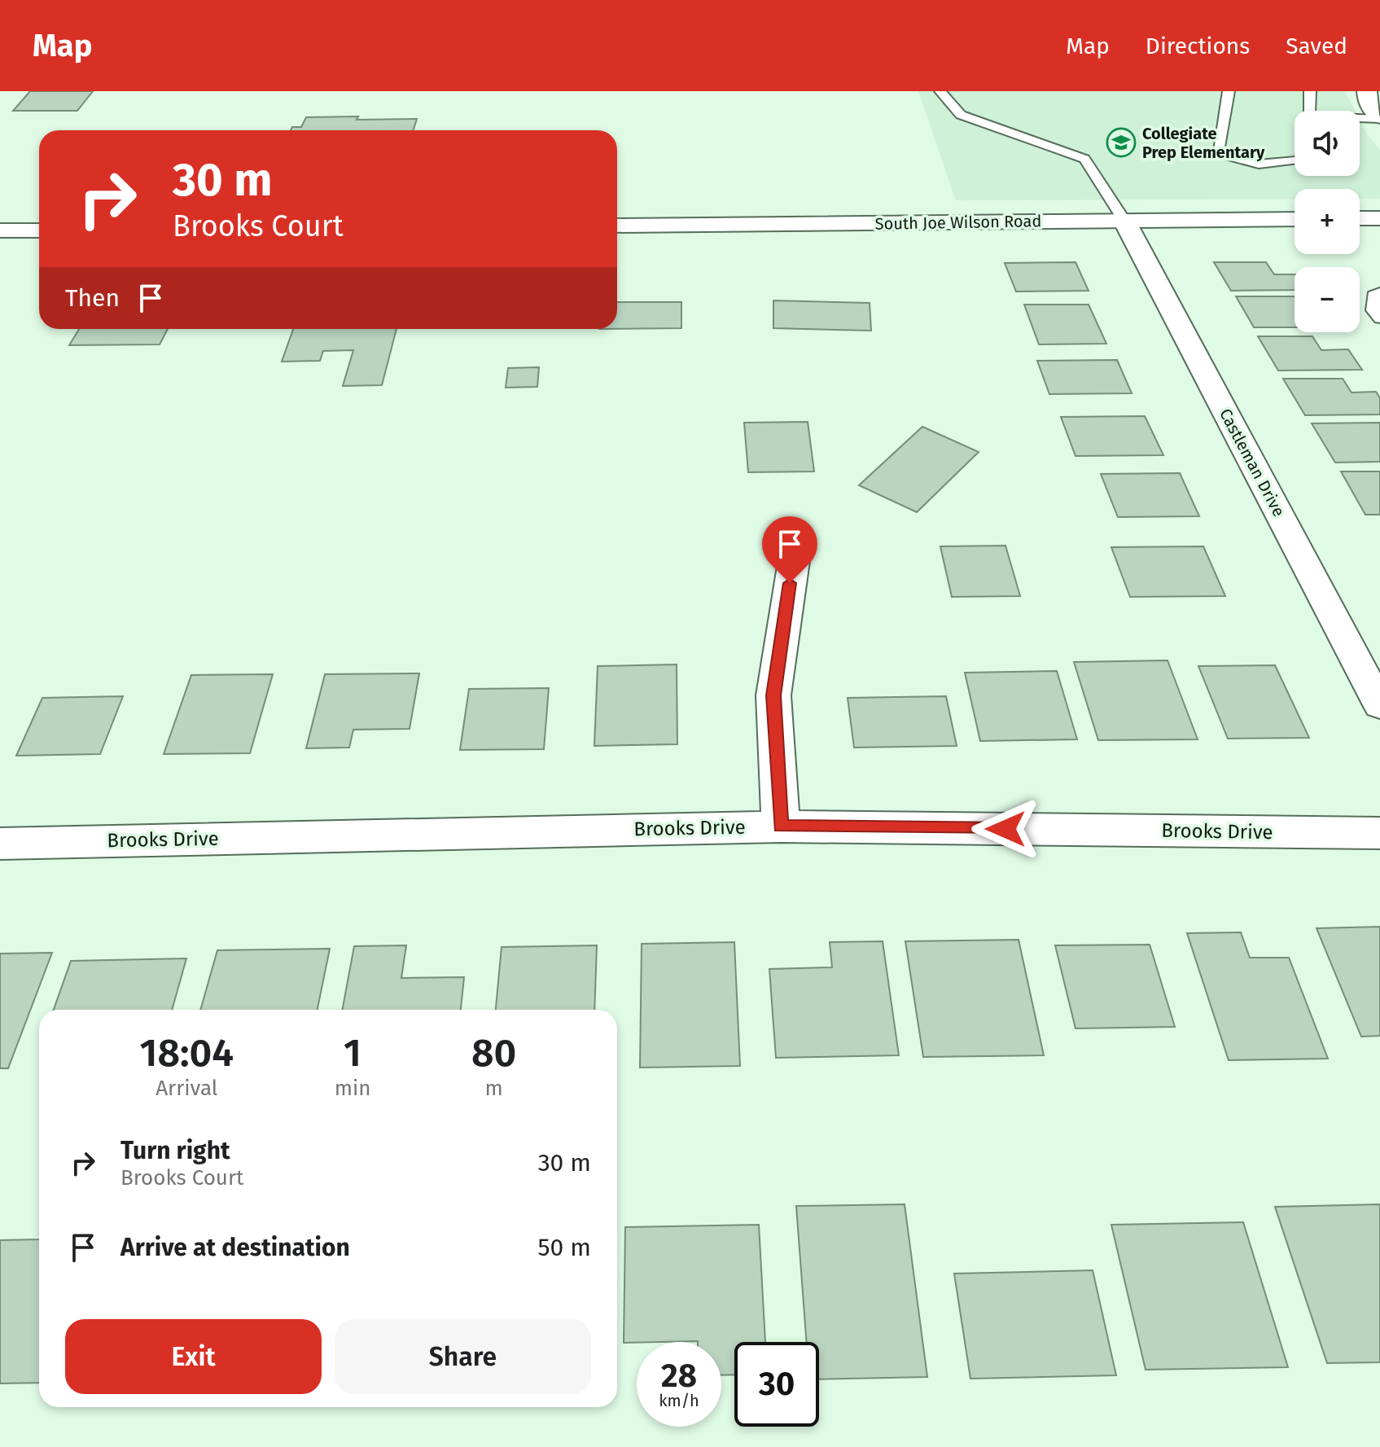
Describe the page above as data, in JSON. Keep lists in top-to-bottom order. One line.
{"streets":{"street":["South Joe Wilson Road","Castleman Drive","Brooks Drive"]},"crossings":[["South Joe Wilson Road","Castleman Drive"]],"places":{"school or university":["Collegiate Prep Elementary"]},"page":{"header":"Map","nav":["Map","Directions","Saved"],"map_buttons":["+","−"],"turn":["30 m","Brooks Court"],"then":"Then","eta":["18:04","Arrival","1","min","80","m"],"list":[{"name":"Turn right","note":"Brooks Court","value":"30 m"},{"name":"Arrive at destination","value":"50 m"}],"buttons":["Exit","Share"],"speed":"28 km/h","limit":"30"}}
